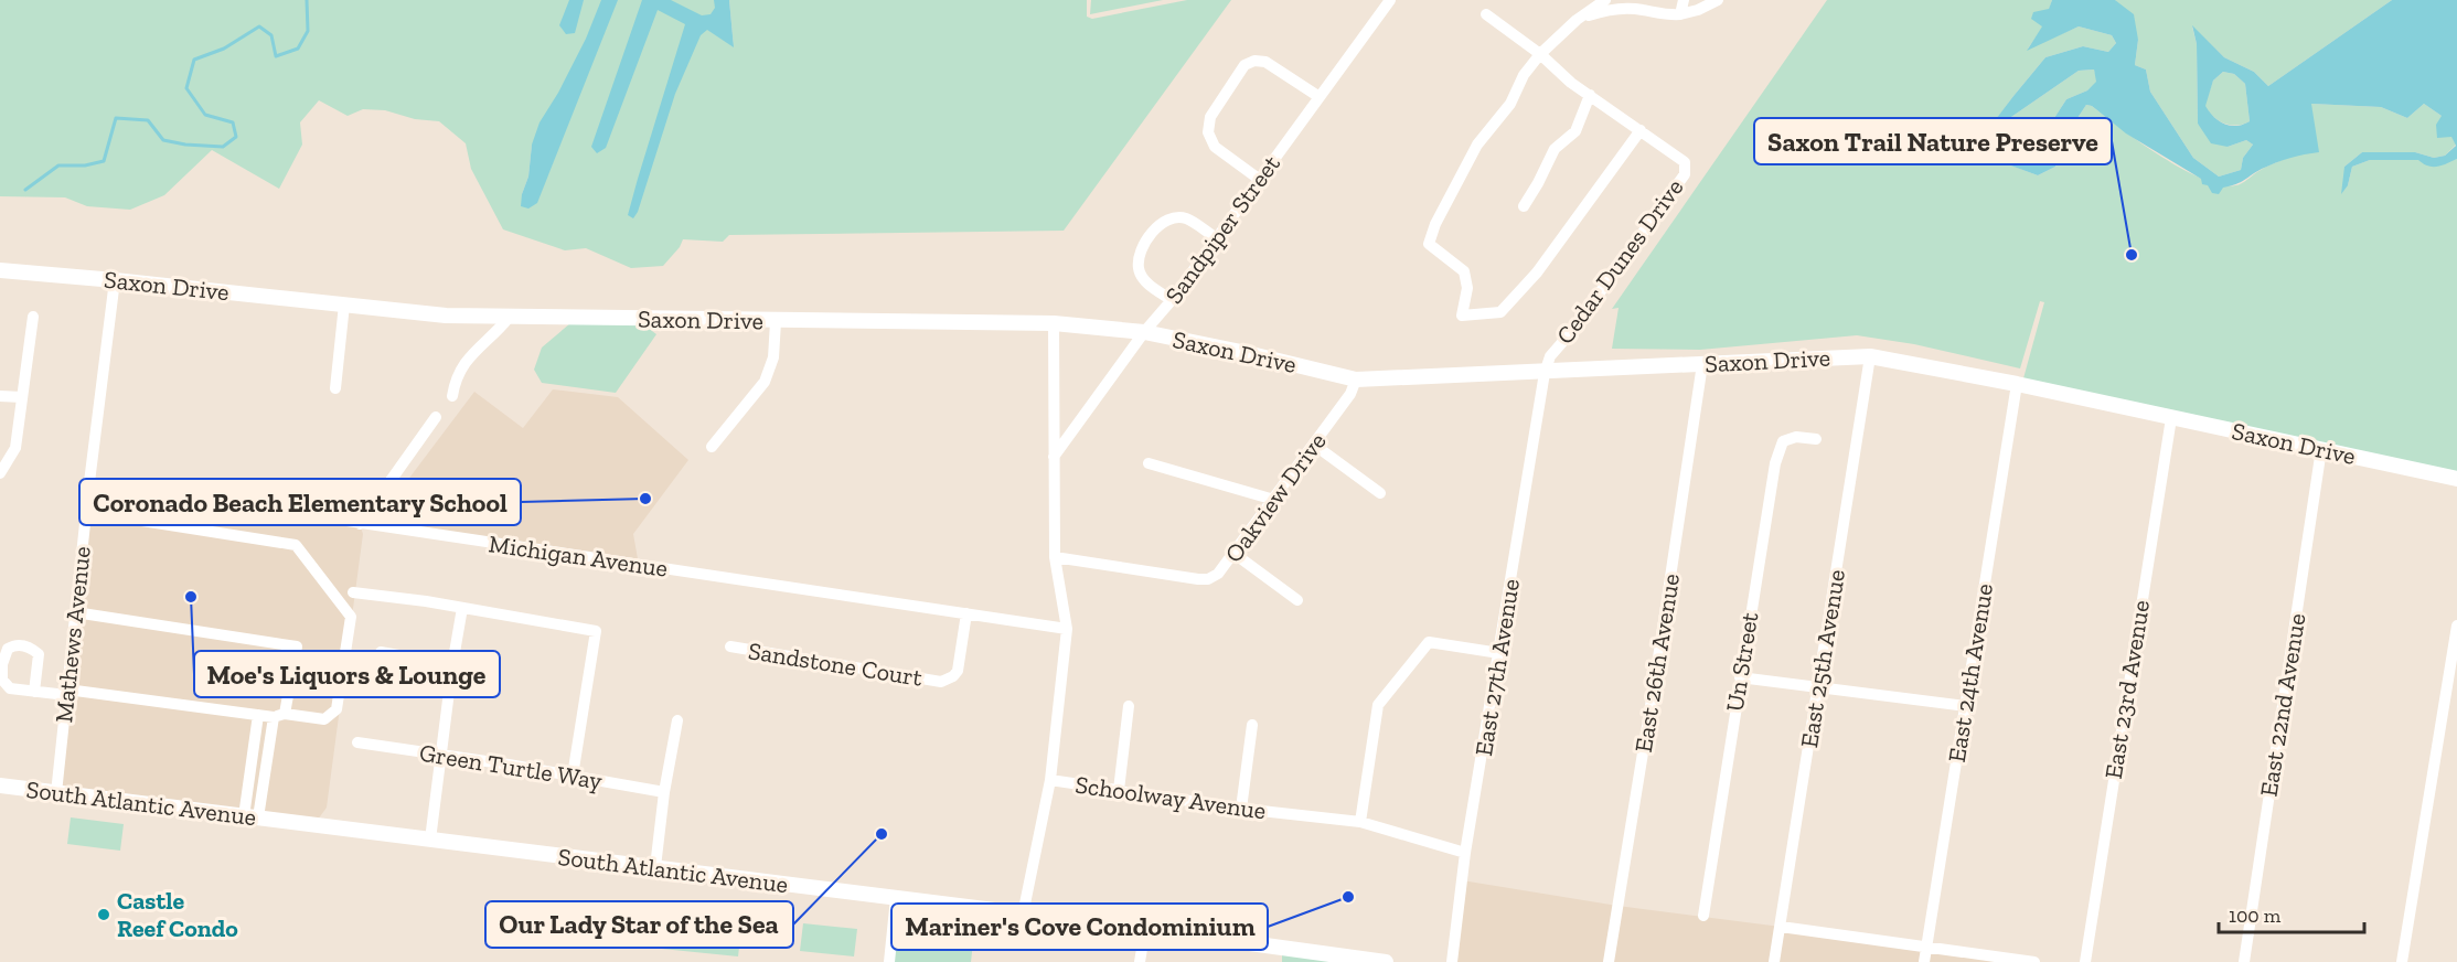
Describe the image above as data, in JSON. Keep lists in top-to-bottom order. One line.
{"streets":{"street":["Sandpiper Street","Cedar Dunes Drive","Saxon Drive","Oakview Drive","Michigan Avenue","Mathews Avenue","East 25th Avenue","Un Street","East 26th Avenue","Sandstone Court","East 27th Avenue","East 24th Avenue","East 23rd Avenue","East 22nd Avenue","Green Turtle Way","Schoolway Avenue","South Atlantic Avenue"]},"crossings":[["Sandpiper Street","Saxon Drive"],["Sandpiper Street","Schoolway Avenue"],["Cedar Dunes Drive","Saxon Drive"],["Cedar Dunes Drive","East 27th Avenue"],["Saxon Drive","Oakview Drive"],["Saxon Drive","Mathews Avenue"],["Saxon Drive","East 25th Avenue"],["Saxon Drive","East 26th Avenue"],["Saxon Drive","East 27th Avenue"],["Saxon Drive","East 24th Avenue"],["Saxon Drive","East 23rd Avenue"],["Saxon Drive","East 22nd Avenue"],["Saxon Drive","Schoolway Avenue"],["Oakview Drive","Schoolway Avenue"],["Michigan Avenue","Mathews Avenue"],["Michigan Avenue","Sandstone Court"],["Michigan Avenue","Schoolway Avenue"],["Mathews Avenue","South Atlantic Avenue"],["East 27th Avenue","Schoolway Avenue"]],"places":["Saxon Trail Nature Preserve","Coronado Beach Elementary School","Moe's Liquors & Lounge","Our Lady Star of the Sea","Mariner's Cove Condominium","Castle Reef Condo"],"scale_bar":"100 m"}
